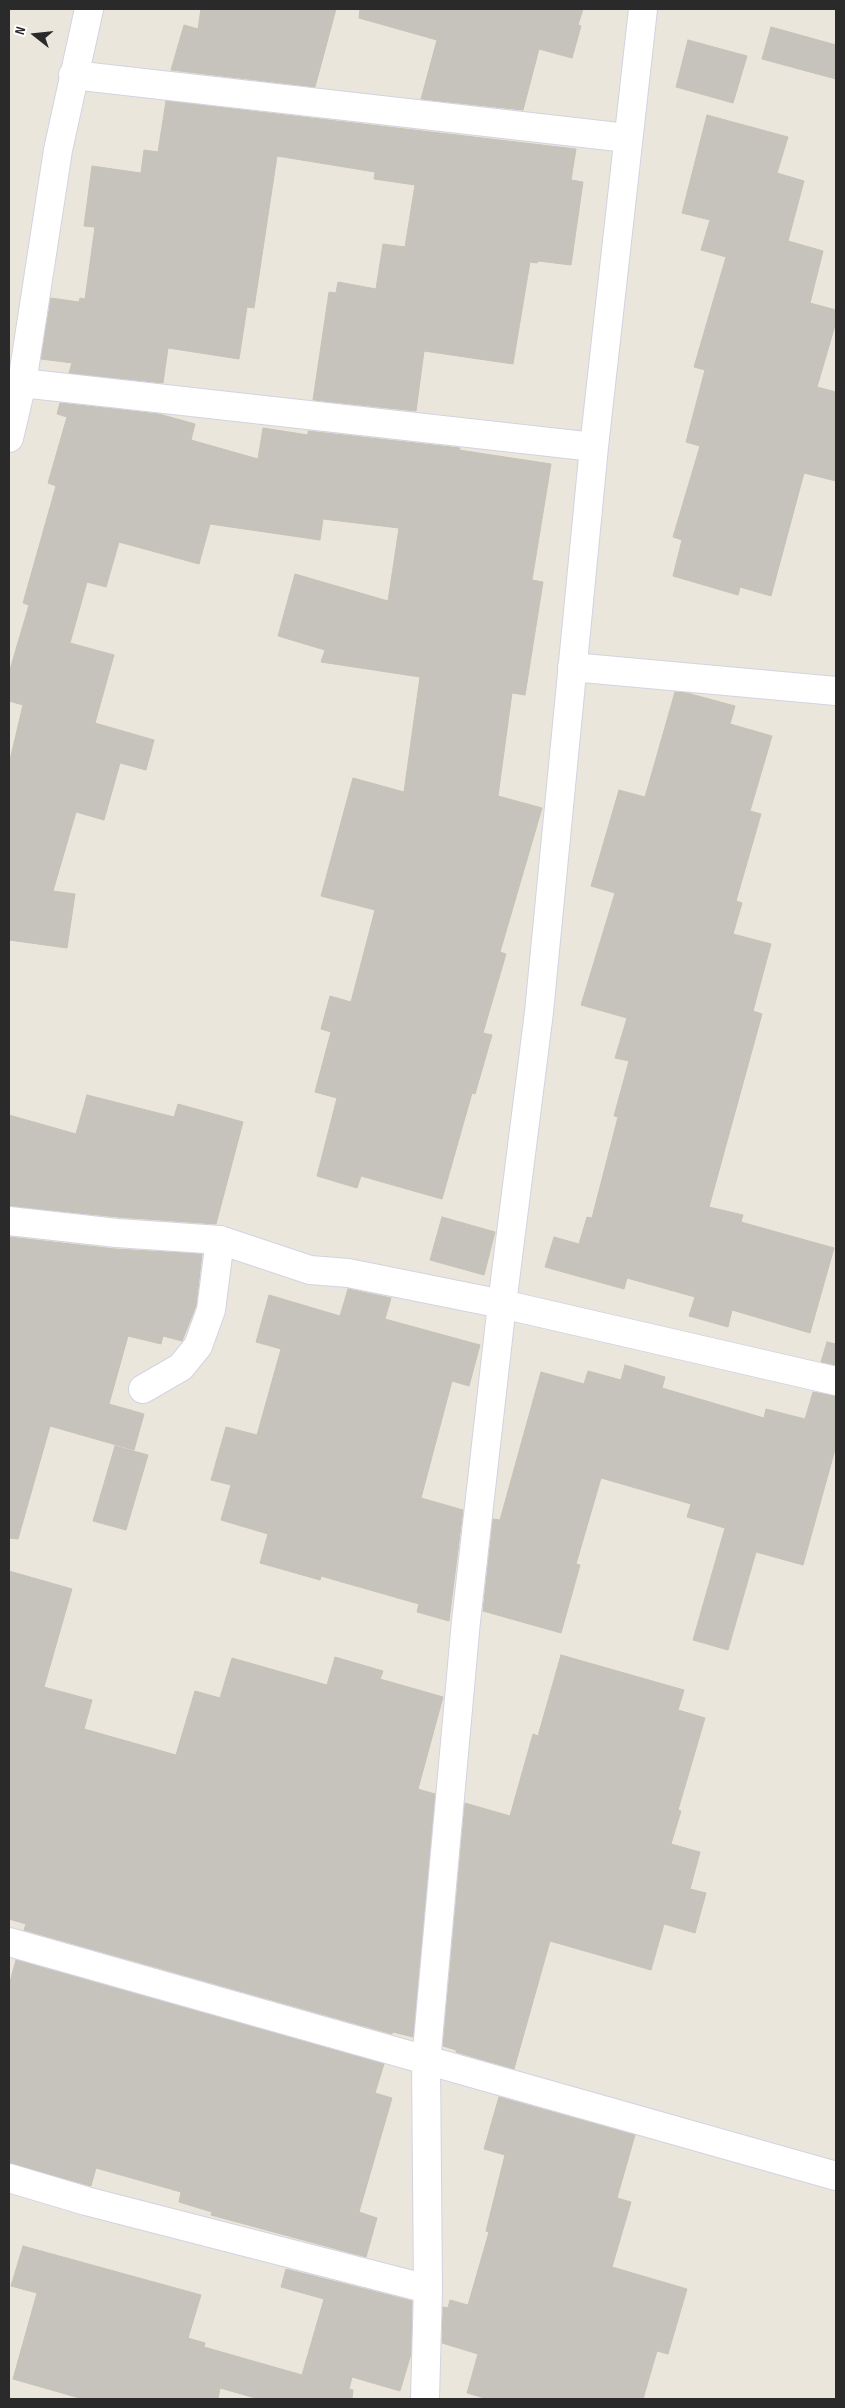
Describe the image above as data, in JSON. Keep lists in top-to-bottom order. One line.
{"north":"left"}
